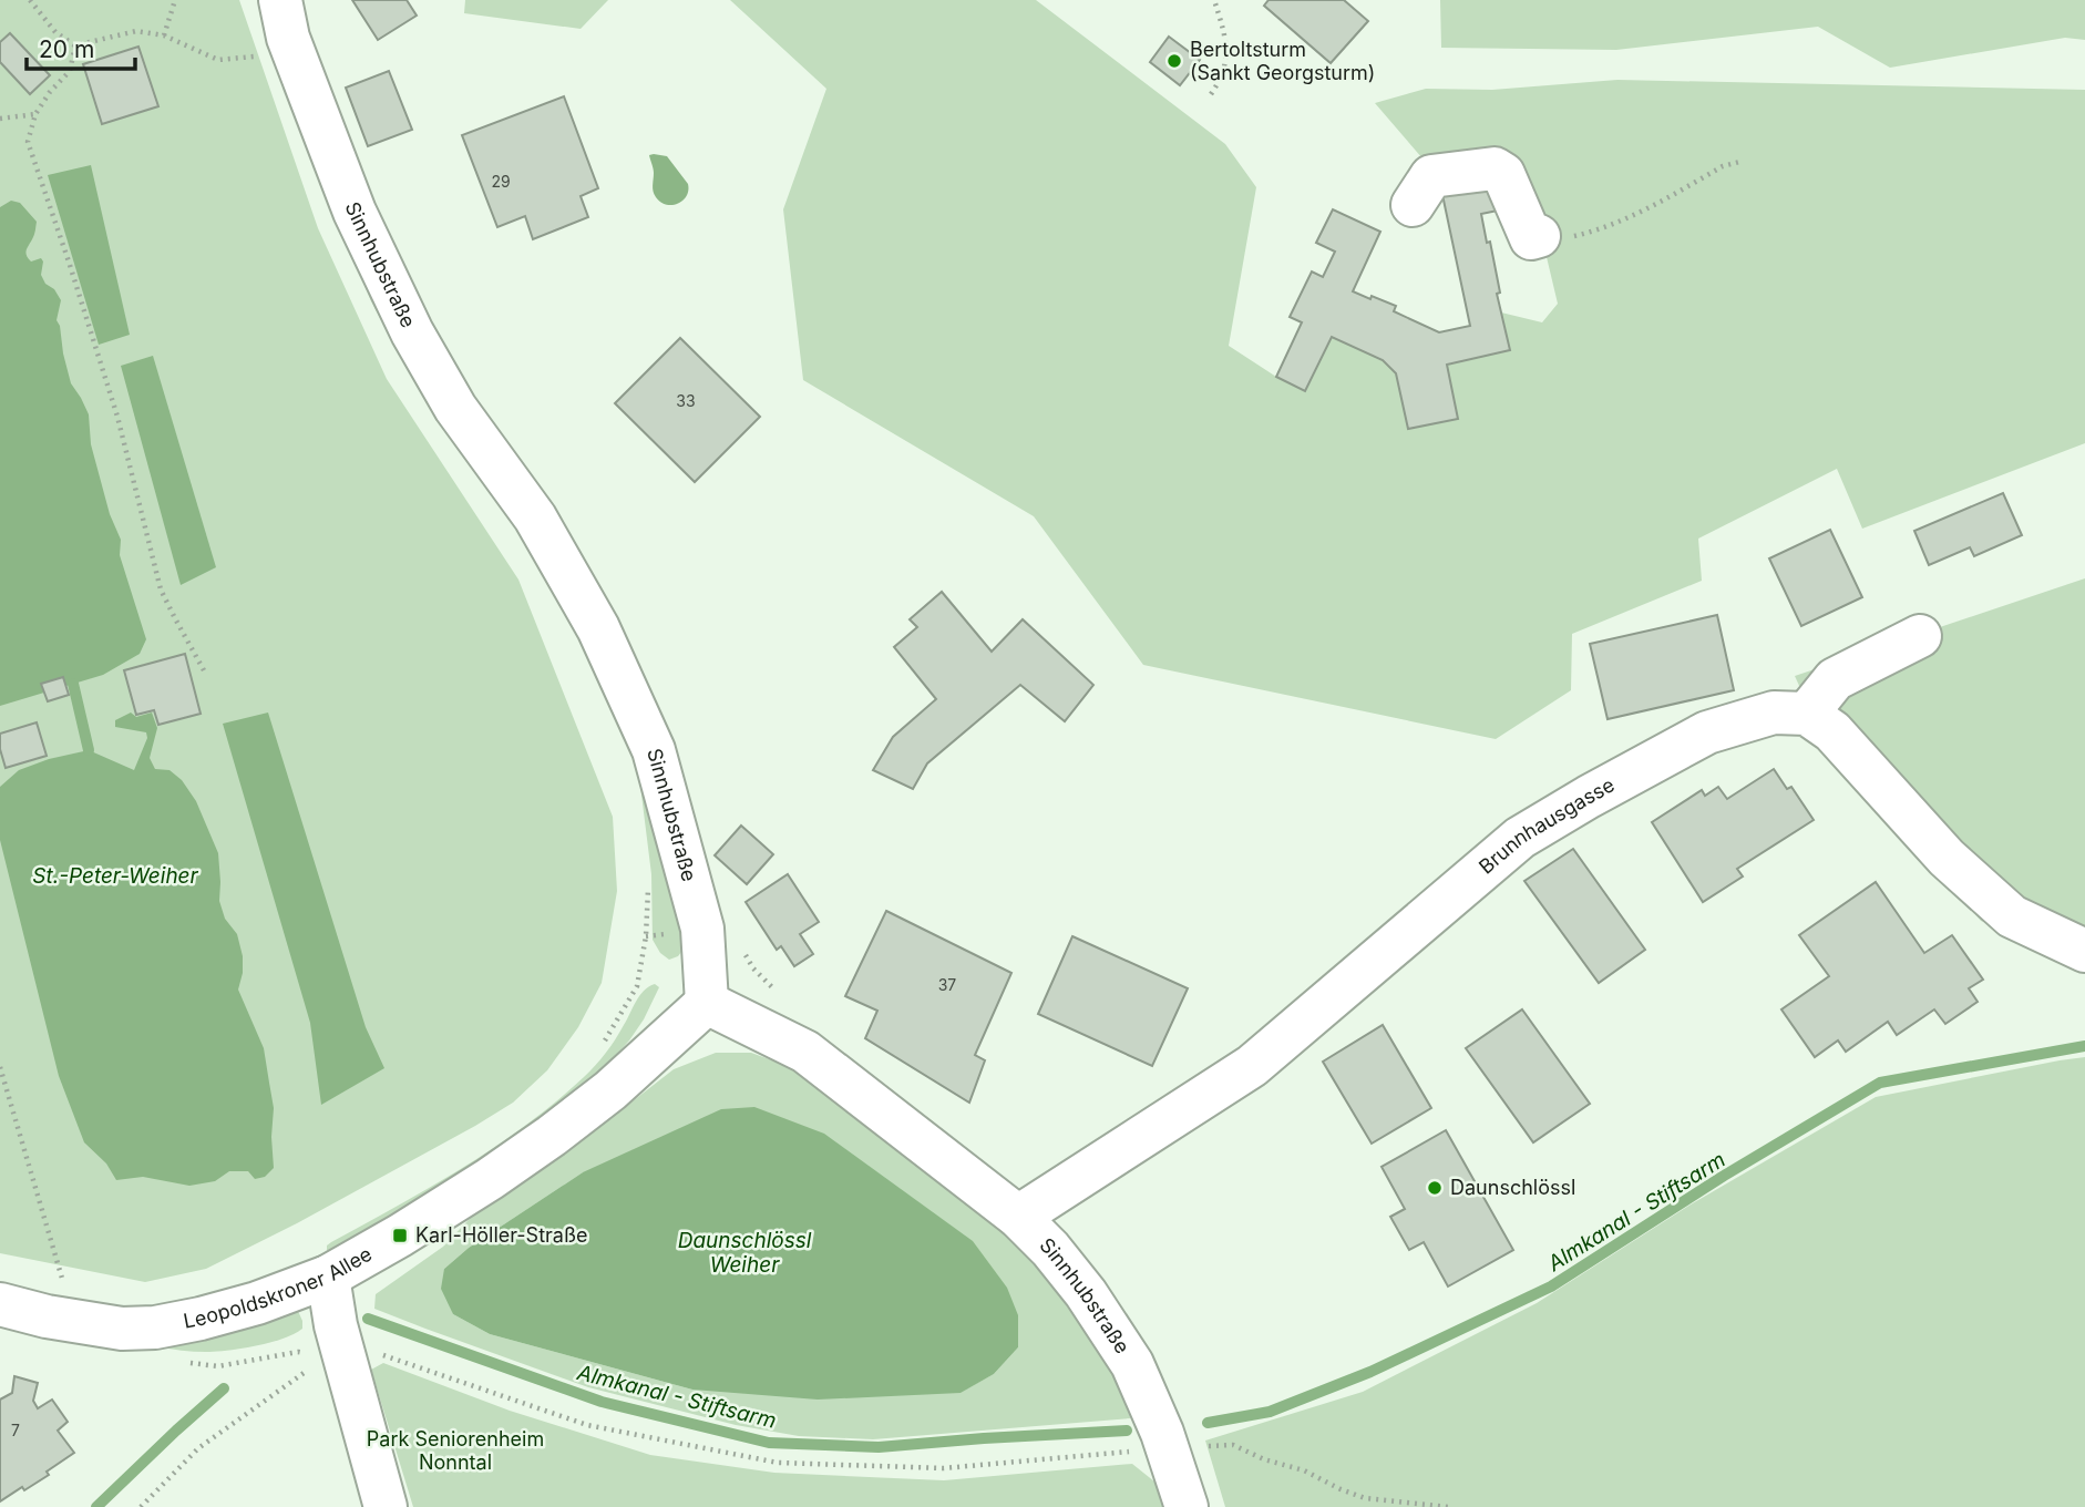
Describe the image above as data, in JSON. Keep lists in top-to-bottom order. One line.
{"streets":{"street":["Sinnhubstraße","Brunnhausgasse","Leopoldskroner Allee"]},"crossings":[["Sinnhubstraße","Brunnhausgasse"],["Sinnhubstraße","Leopoldskroner Allee"]],"water":["St.-Peter-Weiher","Almkanal - Stiftsarm","Daunschlössl Weiher"],"parks":["Park Seniorenheim Nonntal"],"places":{"other":["Bertoltsturm (Sankt Georgsturm)","Daunschlössl"],"transit":["Karl-Höller-Straße"]},"house_numbers":["29","33","37","7"],"scale_bar":"20 m"}
